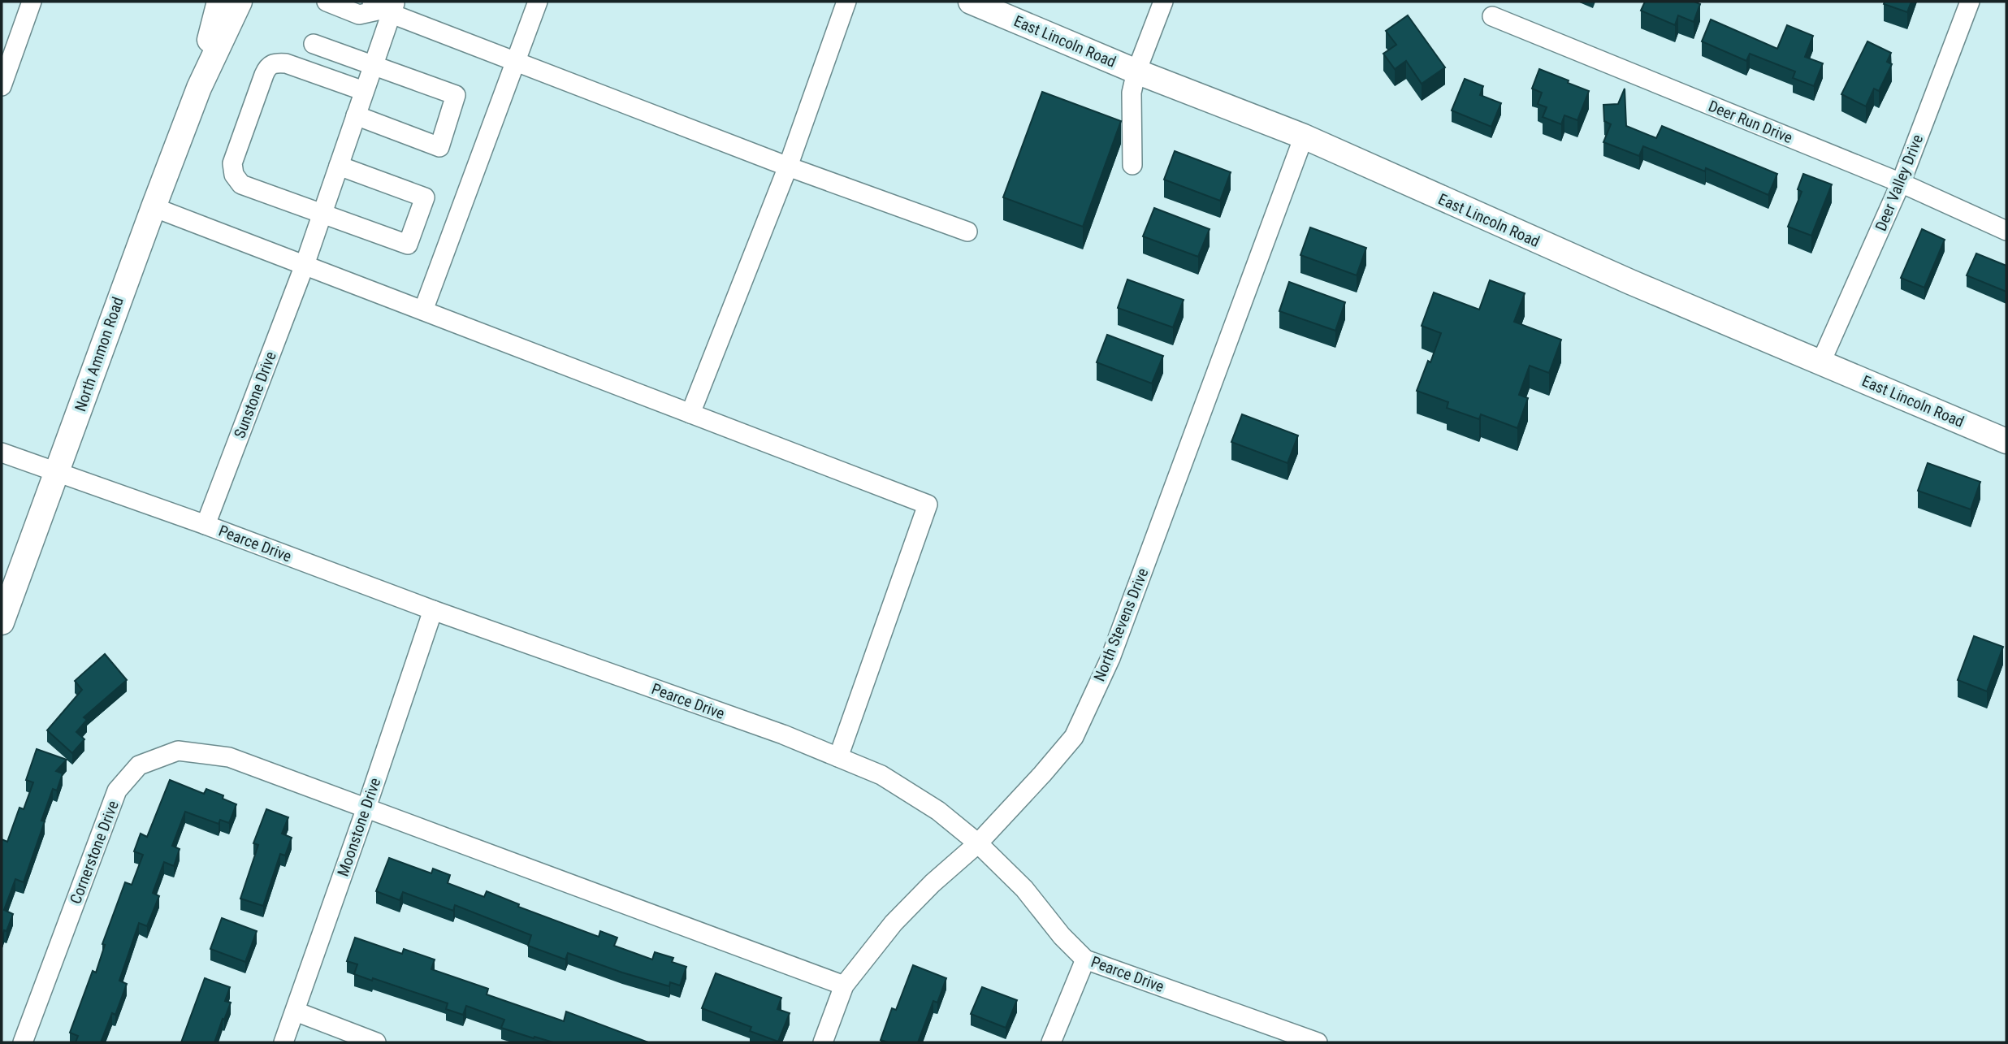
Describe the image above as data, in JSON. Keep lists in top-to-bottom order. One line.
{"streets":{"main road":["East Lincoln Road","North Ammon Road"],"street":["Deer Run Drive","Deer Valley Drive","Sunstone Drive","Pearce Drive","North Stevens Drive","Moonstone Drive","Cornerstone Drive"]},"crossings":[["East Lincoln Road","Deer Valley Drive"],["East Lincoln Road","North Stevens Drive"],["Deer Run Drive","Deer Valley Drive"],["North Ammon Road","Pearce Drive"],["Sunstone Drive","Pearce Drive"],["Pearce Drive","North Stevens Drive"],["Pearce Drive","Moonstone Drive"],["North Stevens Drive","Cornerstone Drive"],["Moonstone Drive","Cornerstone Drive"]]}
